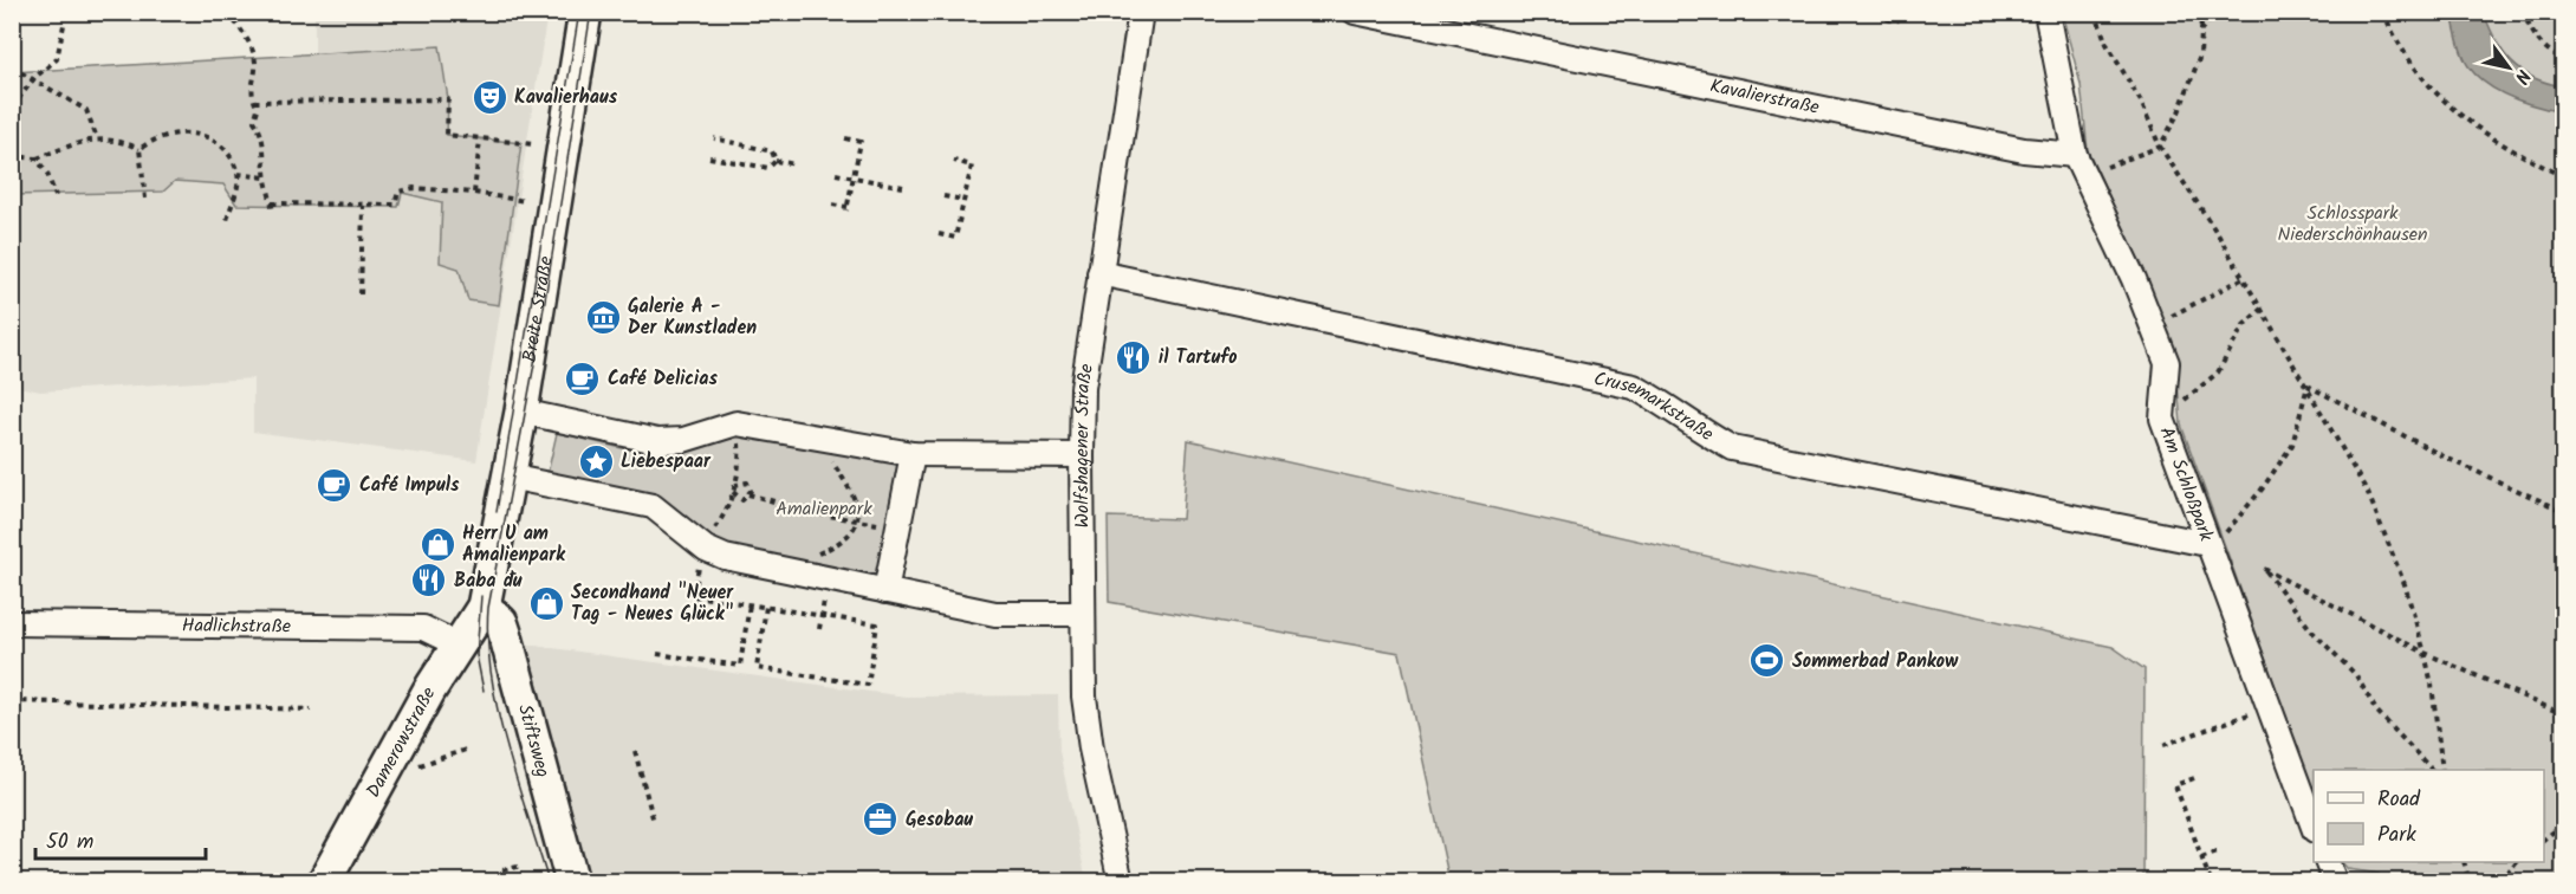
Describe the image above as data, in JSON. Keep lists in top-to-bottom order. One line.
{"streets":{"main road":["Breite Straße","Stiftsweg","Damerowstraße"],"street":["Kavalierstraße","Crusemarkstraße","Wolfshagener Straße","Am Schloßpark","Hadlichstraße"]},"crossings":[["Kavalierstraße","Am Schloßpark"],["Breite Straße","Stiftsweg"],["Breite Straße","Damerowstraße"],["Crusemarkstraße","Wolfshagener Straße"],["Crusemarkstraße","Am Schloßpark"],["Hadlichstraße","Damerowstraße"],["Stiftsweg","Damerowstraße"]],"parks":["Schlosspark Niederschönhausen","Amalienpark"],"places":{"theatre":["Kavalierhaus"],"museum":["Galerie A - Der Kunstladen"],"restaurant":["il Tartufo","Baba đu"],"cafe":["Café Delicias","Café Impuls"],"place":["Liebespaar"],"shop":["Herr U am Amalienpark","Secondhand \"Neuer Tag - Neues Glück\""],"sports":["Sommerbad Pankow"],"office":["Gesobau"]},"legend":["Road","Park"],"scale_bar":"50 m","north":"bottom right"}
